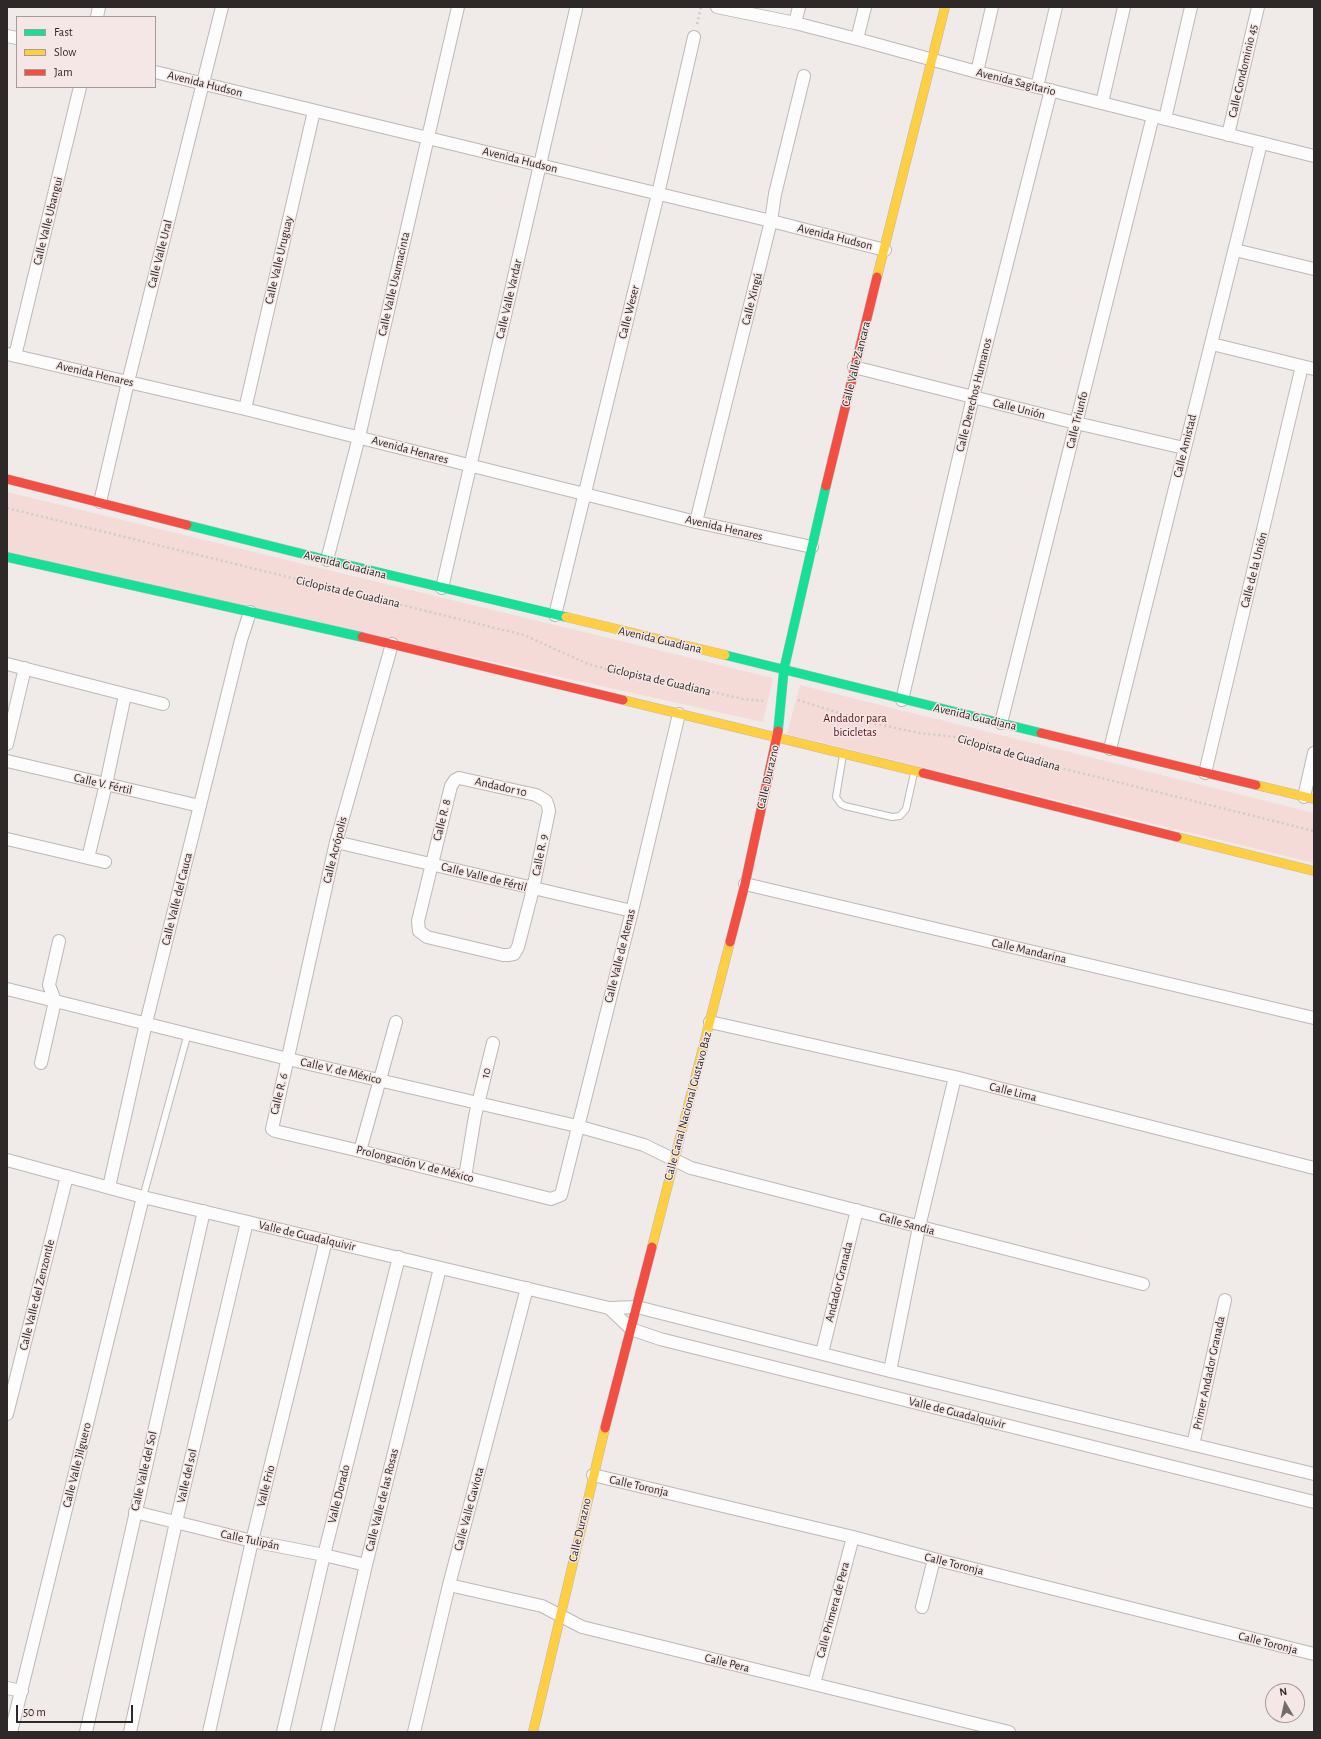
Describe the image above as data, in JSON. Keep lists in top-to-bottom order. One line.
{"streets":{"street":["Calle Condominio 45","Avenida Sagitario","Avenida Hudson","Calle Valle Ubangui","Calle Valle Ural","Calle Valle Uruguay","Calle Valle Usumacinta","Calle Valle Vardar","Calle Xingú","Calle Weser","Calle Valle Zancara","Avenida Henares","Calle Derechos Humanos","Calle Unión","Calle Triunfo","Calle Amistad","Avenida Guadiana","Calle de la Unión","Calle Durazno","Calle V. Fértil","Andador 10","Calle R. 8","Calle Acrópolis","Calle R. 9","Calle Valle de Fértil","Calle Valle del Cauca","Calle Mandarina","Calle Valle de Atenas","Calle V. de México","10","Calle Lima","Calle R. 6","Calle Canal Nacional Gustavo Baz","Prolongación V. de México","Calle Sandia","Valle de Guadalquivir","Andador Granada","Calle Valle del Zenzontle","Primer Andador Granada","Calle Valle Jilguero","Calle Valle del Sol","Valle del sol","Valle Frio","Calle Toronja","Valle Dorado","Calle Valle de las Rosas","Calle Valle Gaviota","Calle Tulipán","Calle Primera de Pera","Calle Pera"],"path":["Ciclopista de Guadiana"]},"crossings":[["Calle Condominio 45","Avenida Sagitario"],["Avenida Sagitario","Calle Valle Zancara"],["Avenida Sagitario","Calle Derechos Humanos"],["Avenida Sagitario","Calle Triunfo"],["Avenida Sagitario","Calle Amistad"],["Avenida Hudson","Calle Valle Ural"],["Avenida Hudson","Calle Valle Uruguay"],["Avenida Hudson","Calle Valle Usumacinta"],["Avenida Hudson","Calle Valle Vardar"],["Avenida Hudson","Calle Xingú"],["Avenida Hudson","Calle Weser"],["Avenida Hudson","Calle Valle Zancara"],["Calle Valle Ubangui","Avenida Henares"],["Calle Valle Ural","Avenida Henares"],["Calle Valle Ural","Avenida Guadiana"],["Calle Valle Uruguay","Avenida Henares"],["Calle Valle Usumacinta","Avenida Henares"],["Calle Valle Usumacinta","Avenida Guadiana"],["Calle Valle Vardar","Avenida Henares"],["Calle Valle Vardar","Avenida Guadiana"],["Calle Xingú","Avenida Henares"],["Calle Weser","Avenida Henares"],["Calle Weser","Avenida Guadiana"],["Calle Valle Zancara","Avenida Henares"],["Calle Valle Zancara","Calle Unión"],["Calle Valle Zancara","Avenida Guadiana"],["Calle Valle Zancara","Calle Durazno"],["Calle Derechos Humanos","Calle Unión"],["Calle Derechos Humanos","Avenida Guadiana"],["Calle Unión","Calle Triunfo"],["Calle Unión","Calle Amistad"],["Calle Triunfo","Avenida Guadiana"],["Calle Amistad","Avenida Guadiana"],["Avenida Guadiana","Calle de la Unión"],["Avenida Guadiana","Calle Durazno"],["Ciclopista de Guadiana","Calle Durazno"],["Calle Durazno","Calle Mandarina"],["Calle Durazno","Calle Canal Nacional Gustavo Baz"],["Calle Durazno","Valle de Guadalquivir"],["Calle Durazno","Calle Toronja"],["Calle Durazno","Calle Pera"],["Calle V. Fértil","Calle Valle del Cauca"],["Andador 10","Calle R. 8"],["Andador 10","Calle R. 9"],["Calle R. 8","Calle R. 9"],["Calle R. 8","Calle Valle de Fértil"],["Calle Acrópolis","Calle Valle de Fértil"],["Calle Acrópolis","Calle V. de México"],["Calle Acrópolis","Calle R. 6"],["Calle R. 9","Calle Valle de Fértil"],["Calle Valle de Fértil","Calle Valle de Atenas"],["Calle Valle del Cauca","Calle V. de México"],["Calle Valle del Cauca","Valle de Guadalquivir"],["Calle Mandarina","Calle Canal Nacional Gustavo Baz"],["Calle Valle de Atenas","Calle V. de México"],["Calle Valle de Atenas","Prolongación V. de México"],["Calle V. de México","10"],["Calle V. de México","Calle R. 6"],["Calle V. de México","Calle Canal Nacional Gustavo Baz"],["Calle V. de México","Calle Sandia"],["Calle Lima","Calle Canal Nacional Gustavo Baz"],["Calle R. 6","Prolongación V. de México"],["Calle Canal Nacional Gustavo Baz","Calle Sandia"],["Calle Canal Nacional Gustavo Baz","Valle de Guadalquivir"],["Calle Sandia","Andador Granada"],["Valle de Guadalquivir","Andador Granada"],["Valle de Guadalquivir","Calle Valle del Zenzontle"],["Valle de Guadalquivir","Primer Andador Granada"],["Valle de Guadalquivir","Calle Valle Jilguero"],["Valle de Guadalquivir","Calle Valle del Sol"],["Valle de Guadalquivir","Valle del sol"],["Valle de Guadalquivir","Valle Frio"],["Valle de Guadalquivir","Valle Dorado"],["Valle de Guadalquivir","Calle Valle de las Rosas"],["Valle de Guadalquivir","Calle Valle Gaviota"],["Calle Valle del Sol","Calle Tulipán"],["Valle del sol","Calle Tulipán"],["Valle Frio","Calle Tulipán"],["Calle Toronja","Calle Primera de Pera"],["Valle Dorado","Calle Tulipán"],["Calle Valle de las Rosas","Calle Tulipán"],["Calle Valle Gaviota","Calle Pera"],["Calle Primera de Pera","Calle Pera"]],"parks":["Andador para bicicletas"],"legend":["Fast","Slow","Jam"],"scale_bar":"50 m","north":"top"}
